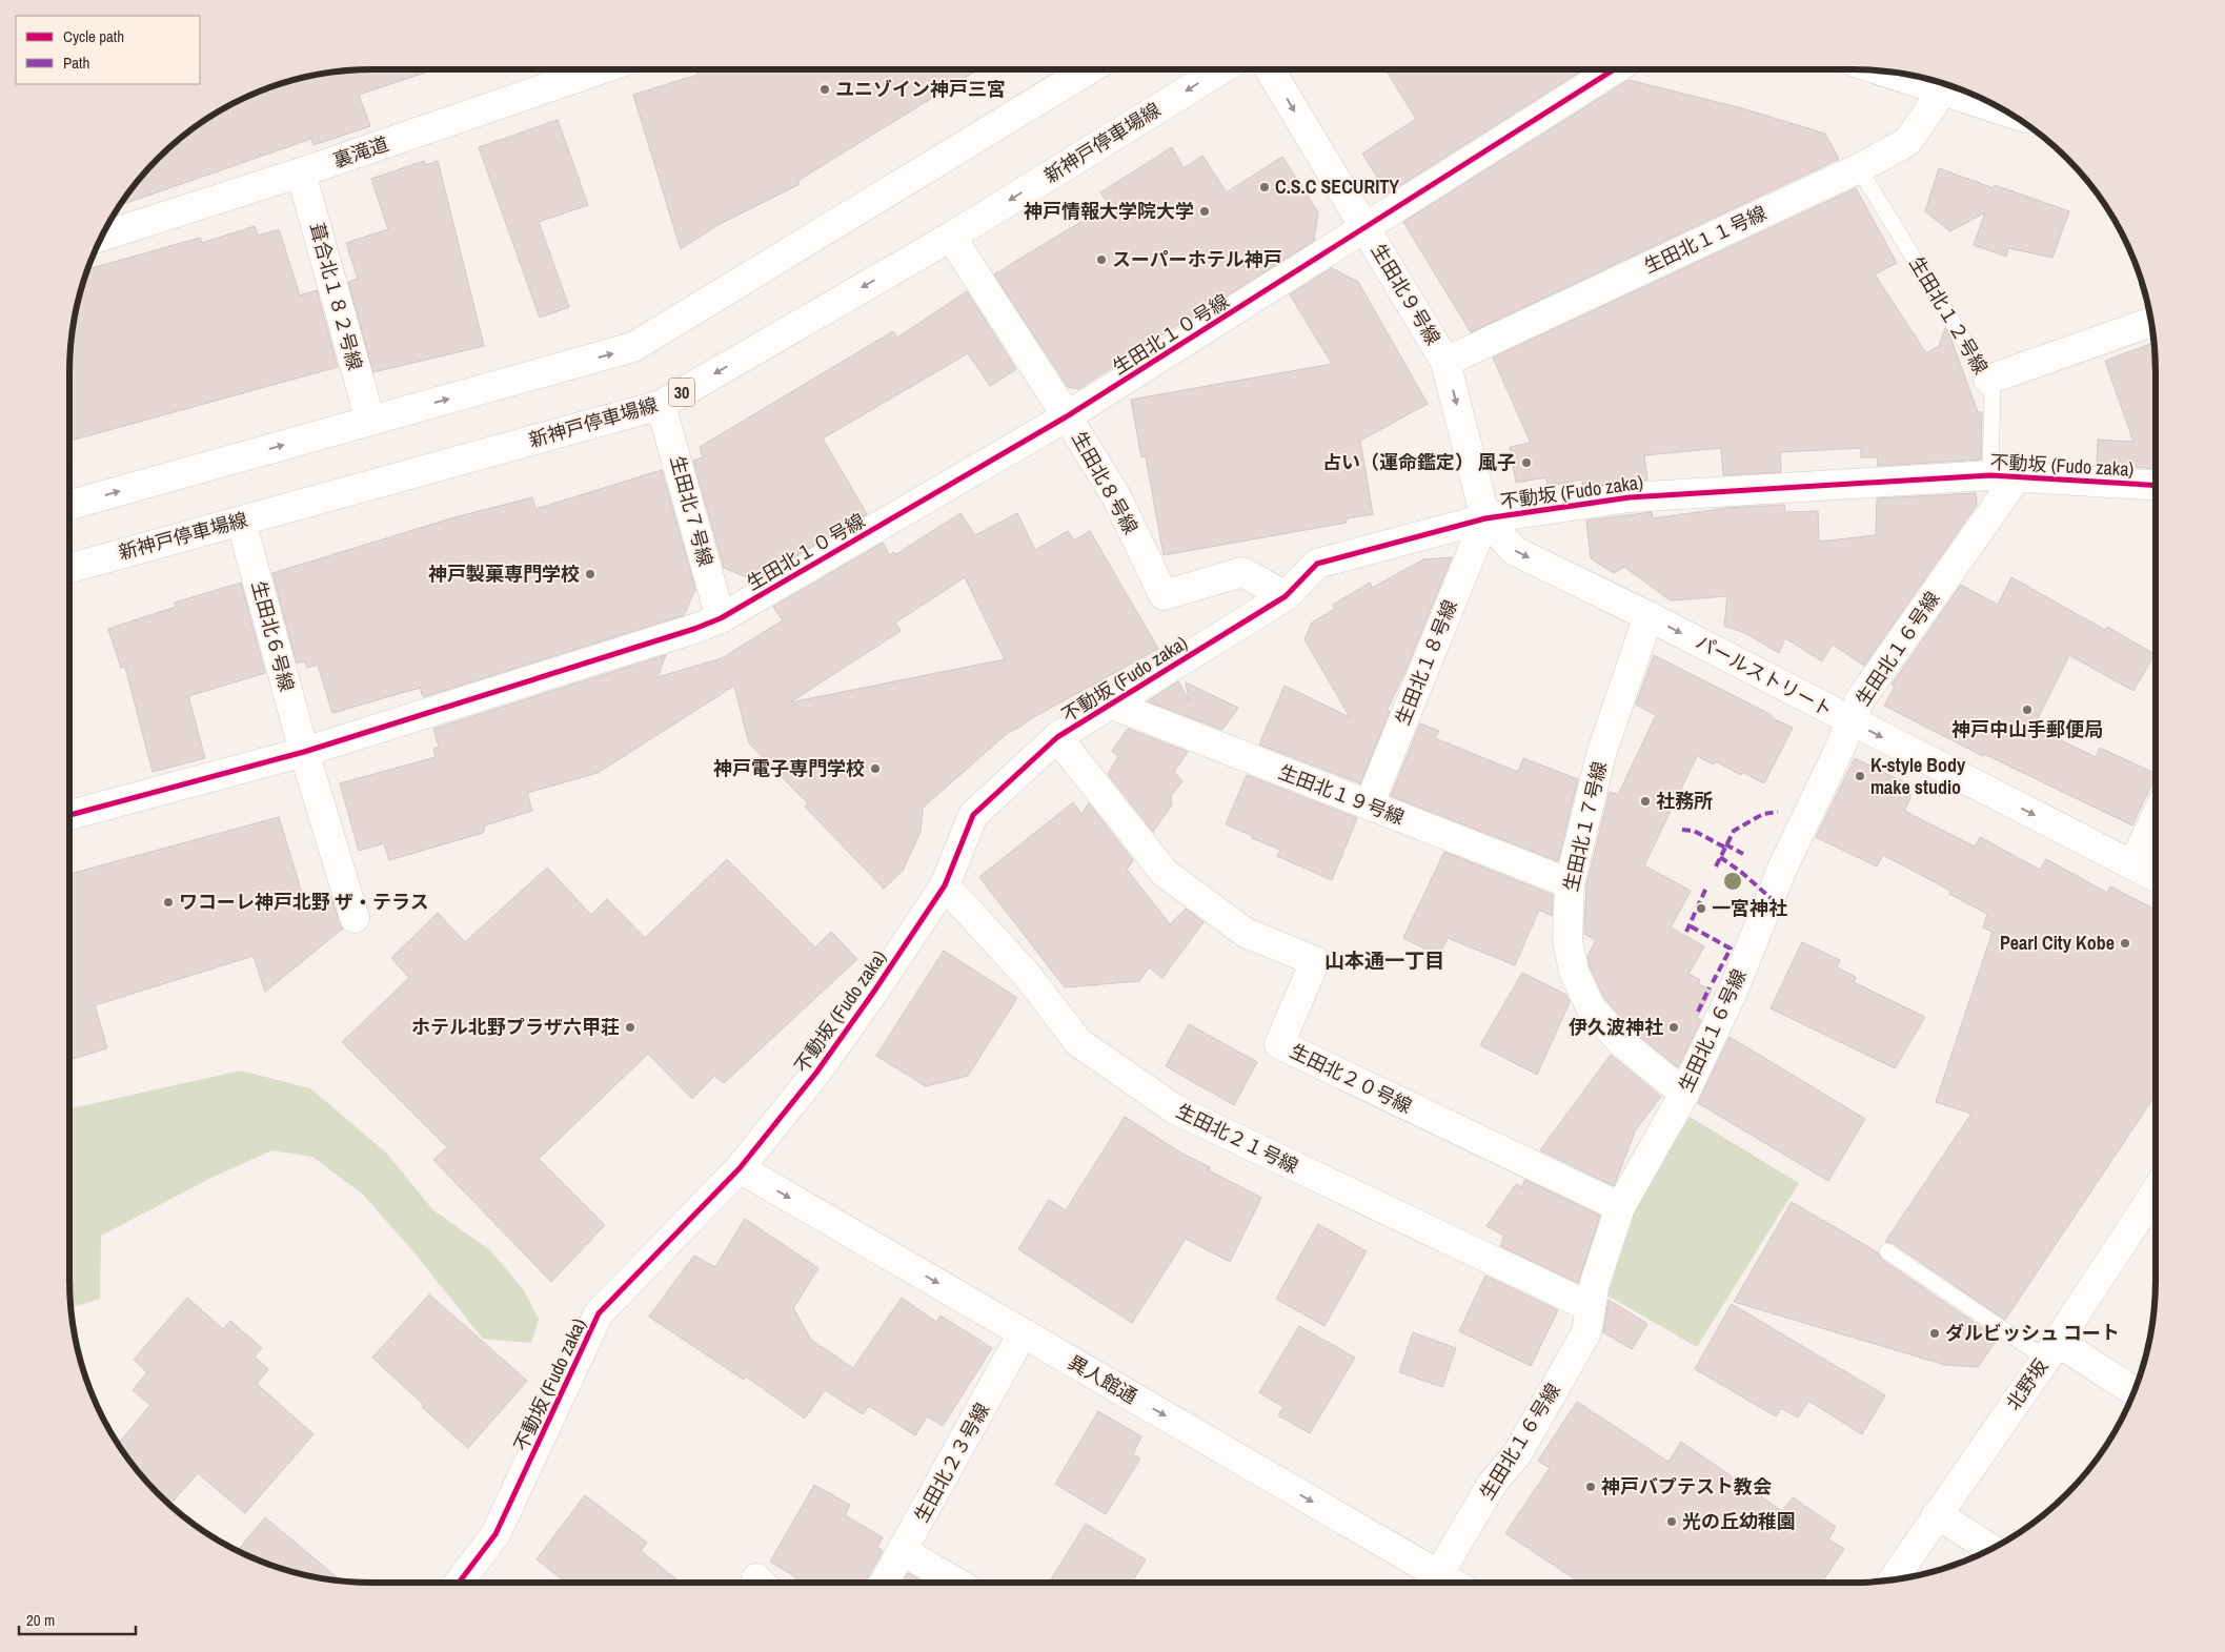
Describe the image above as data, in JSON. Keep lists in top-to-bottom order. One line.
{"streets":{"street":["新神戸停車場線","裏滝道","生田北１１号線","生田北９号線","葺合北１８２号線","生田北１０号線","30","不動坂 (Fudo zaka)","生田北８号線","生田北７号線","生田北６号線","生田北１６号線","生田北１８号線","パールストリート","生田北１９号線","生田北１７号線","生田北２０号線","生田北２１号線","異人館通","北野坂","生田北２３号線"],"lane":["生田北１２号線"]},"crossings":[["新神戸停車場線","生田北８号線"],["新神戸停車場線","生田北７号線"],["新神戸停車場線","生田北６号線"],["裏滝道","葺合北１８２号線"],["生田北１１号線","生田北９号線"],["生田北１１号線","生田北１２号線"],["生田北９号線","生田北１０号線"],["生田北９号線","不動坂 (Fudo zaka)"],["生田北９号線","生田北１８号線"],["生田北９号線","パールストリート"],["生田北１２号線","不動坂 (Fudo zaka)"],["生田北１２号線","生田北１６号線"],["生田北１０号線","生田北８号線"],["生田北１０号線","生田北７号線"],["生田北１０号線","生田北６号線"],["不動坂 (Fudo zaka)","生田北８号線"],["不動坂 (Fudo zaka)","生田北１６号線"],["不動坂 (Fudo zaka)","生田北１８号線"],["不動坂 (Fudo zaka)","パールストリート"],["不動坂 (Fudo zaka)","生田北１９号線"],["不動坂 (Fudo zaka)","生田北２０号線"],["不動坂 (Fudo zaka)","生田北２１号線"],["不動坂 (Fudo zaka)","異人館通"],["生田北１６号線","パールストリート"],["生田北１６号線","生田北１７号線"],["生田北１６号線","生田北２０号線"],["生田北１６号線","生田北２１号線"],["生田北１８号線","パールストリート"],["生田北１８号線","生田北１９号線"],["パールストリート","生田北１７号線"],["生田北１９号線","生田北１７号線"],["異人館通","生田北２３号線"]],"one_way":["生田北９号線","パールストリート","異人館通"],"districts":["山本通一丁目"],"places":["ユニゾイン神戸三宮","C.S.C SECURITY","神戸情報大学院大学","スーパーホテル神戸","占い（運命鑑定） 風子","神戸製菓専門学校","神戸中山手郵便局","神戸電子専門学校","K-style Body make studio","社務所","ワコーレ神戸北野 ザ・テラス","一宮神社","Pearl City Kobe","ホテル北野プラザ六甲荘","伊久波神社","ダルビッシュ コート","神戸バプテスト教会","光の丘幼稚園"],"legend":["Cycle path","Path"],"scale_bar":"20 m"}
